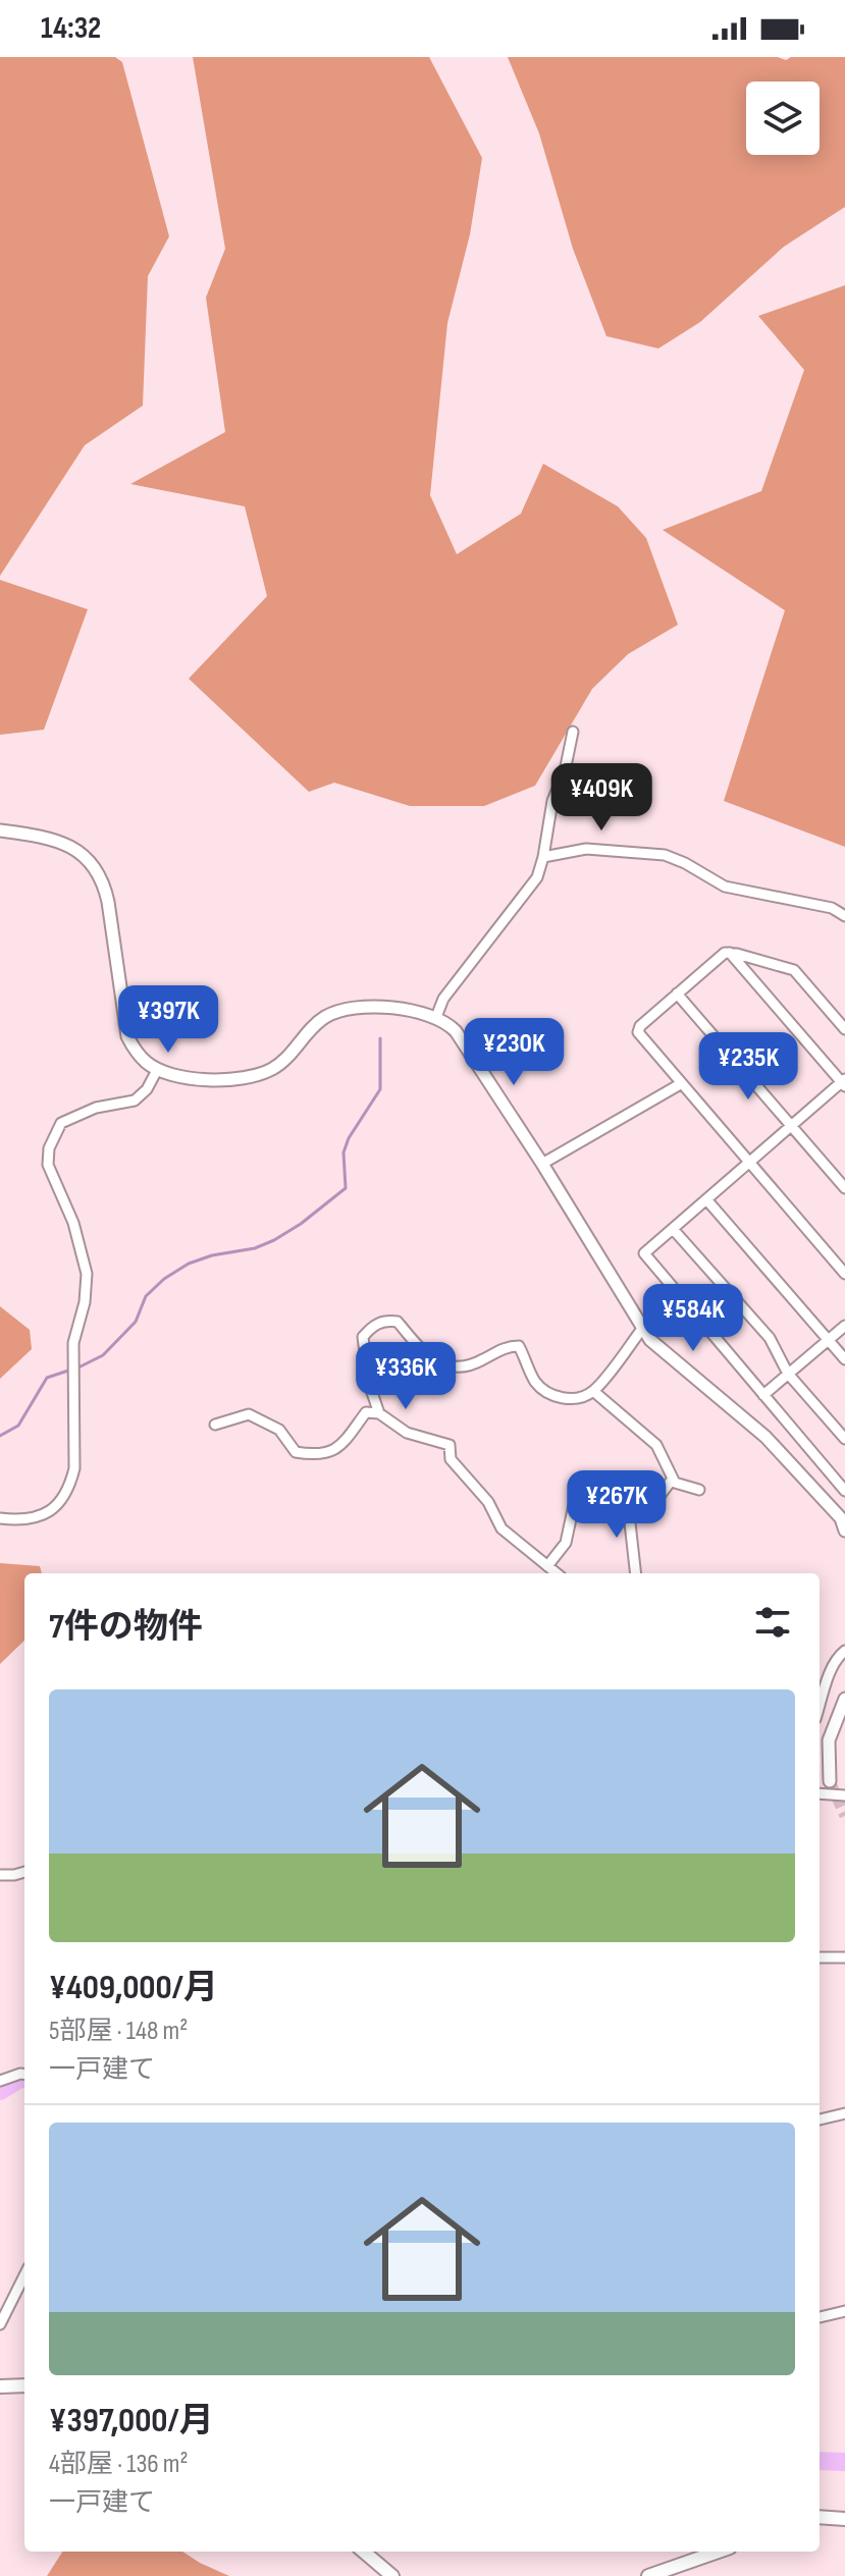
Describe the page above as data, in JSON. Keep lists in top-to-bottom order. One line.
{"page":{"status":"14:32","price":["¥409K","¥397K","¥230K","¥235K","¥584K","¥336K","¥267K"],"heading":"7件の物件","list":[{"name":"¥409,000/月","note":"5部屋 · 148 m² · 一戸建て"},{"name":"¥397,000/月","note":"4部屋 · 136 m² · 一戸建て"}]}}
